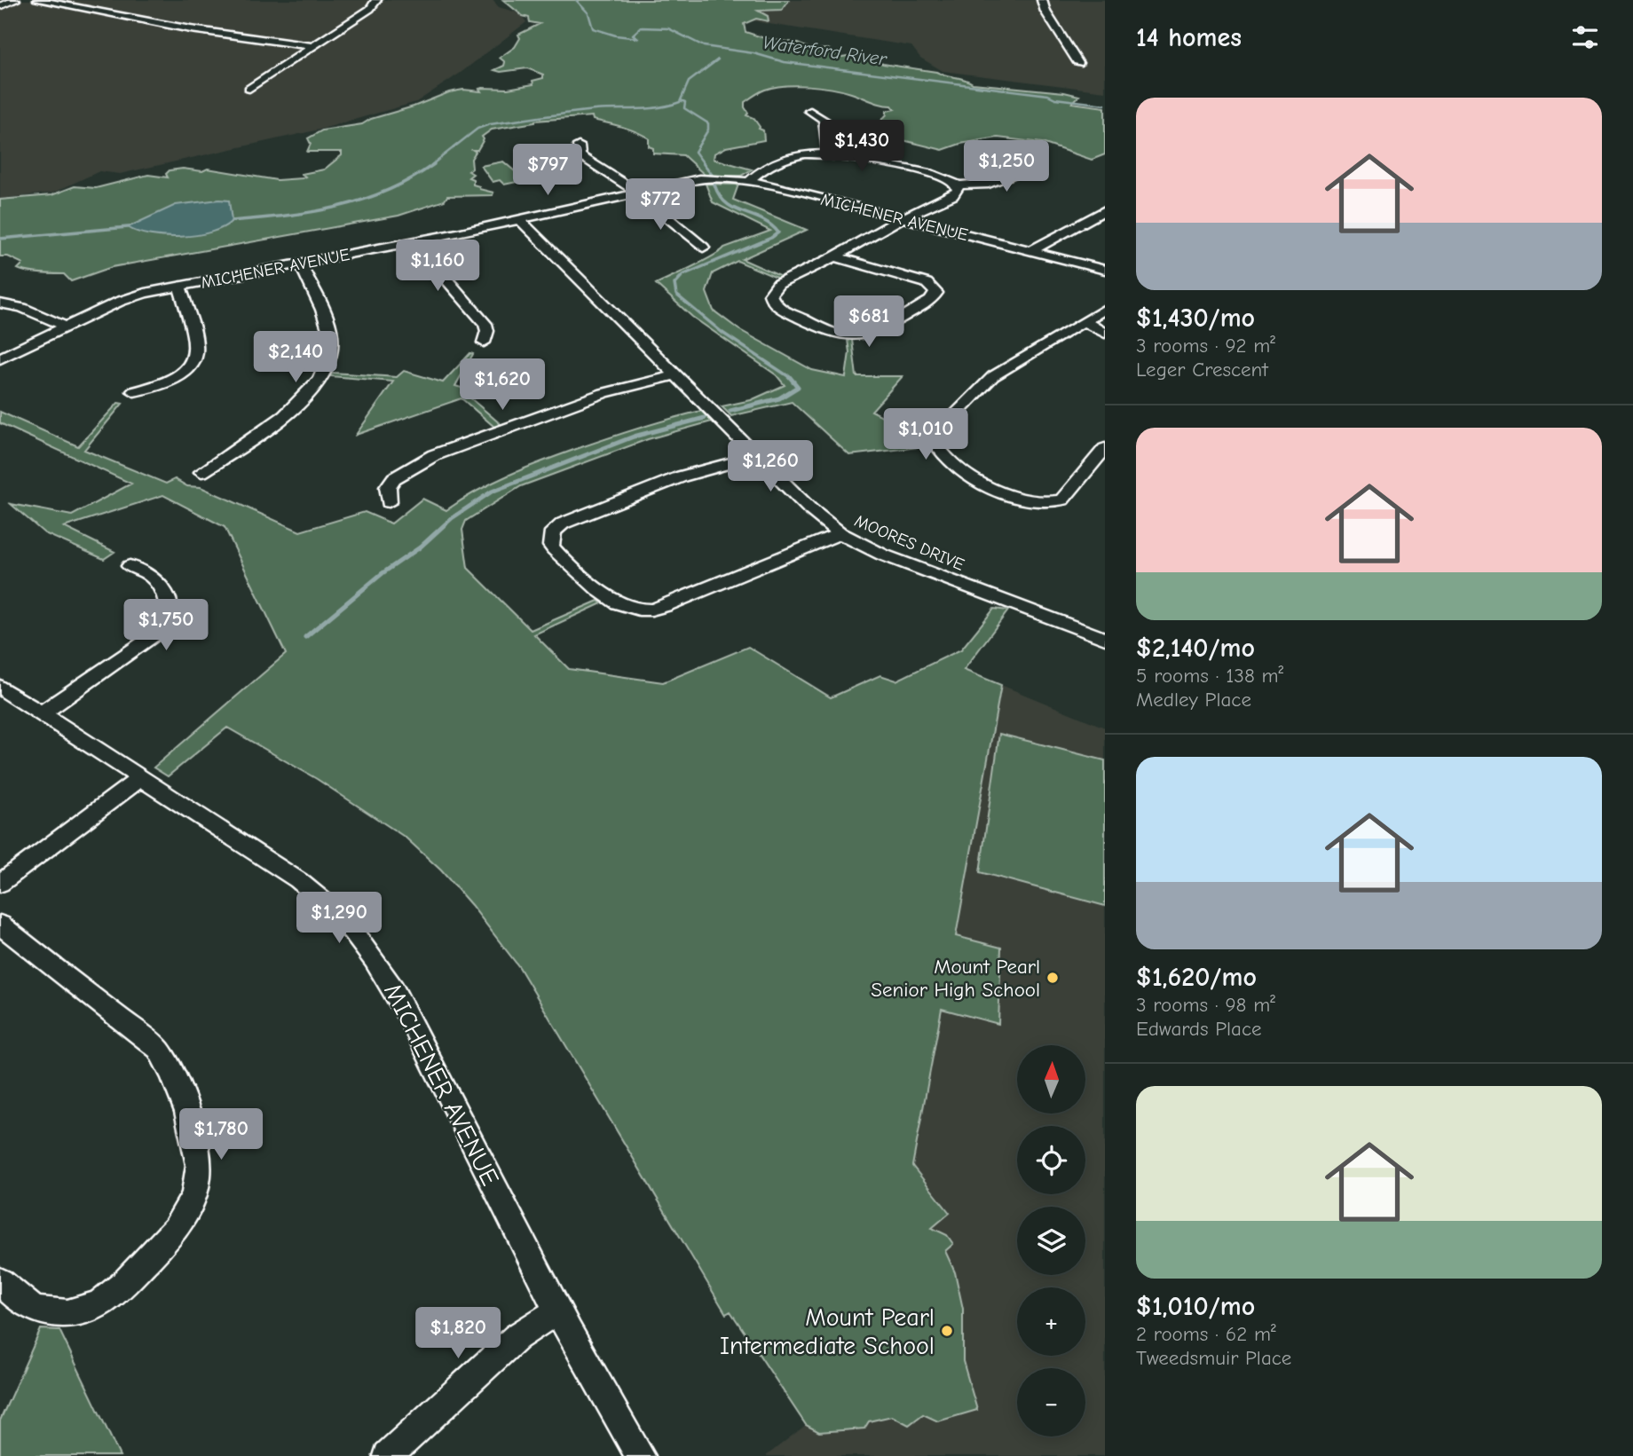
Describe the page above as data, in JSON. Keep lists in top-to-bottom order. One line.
{"streets":{"street":["MICHENER AVENUE","MOORES DRIVE"]},"crossings":[["MICHENER AVENUE","MOORES DRIVE"]],"water":["Waterford River"],"places":["Mount Pearl Senior High School","Mount Pearl Intermediate School"],"north":"top","page":{"heading":"14 homes","list":[{"name":"$1,430/mo","note":"3 rooms · 92 m² · Leger Crescent"},{"name":"$2,140/mo","note":"5 rooms · 138 m² · Medley Place"},{"name":"$1,620/mo","note":"3 rooms · 98 m² · Edwards Place"},{"name":"$1,010/mo","note":"2 rooms · 62 m² · Tweedsmuir Place"}],"price":["$1,430","$1,250","$797","$772","$1,160","$681","$2,140","$1,620","$1,010","$1,260","$1,750","$1,290","$1,780","$1,820"],"map_buttons":["+","−"]}}
